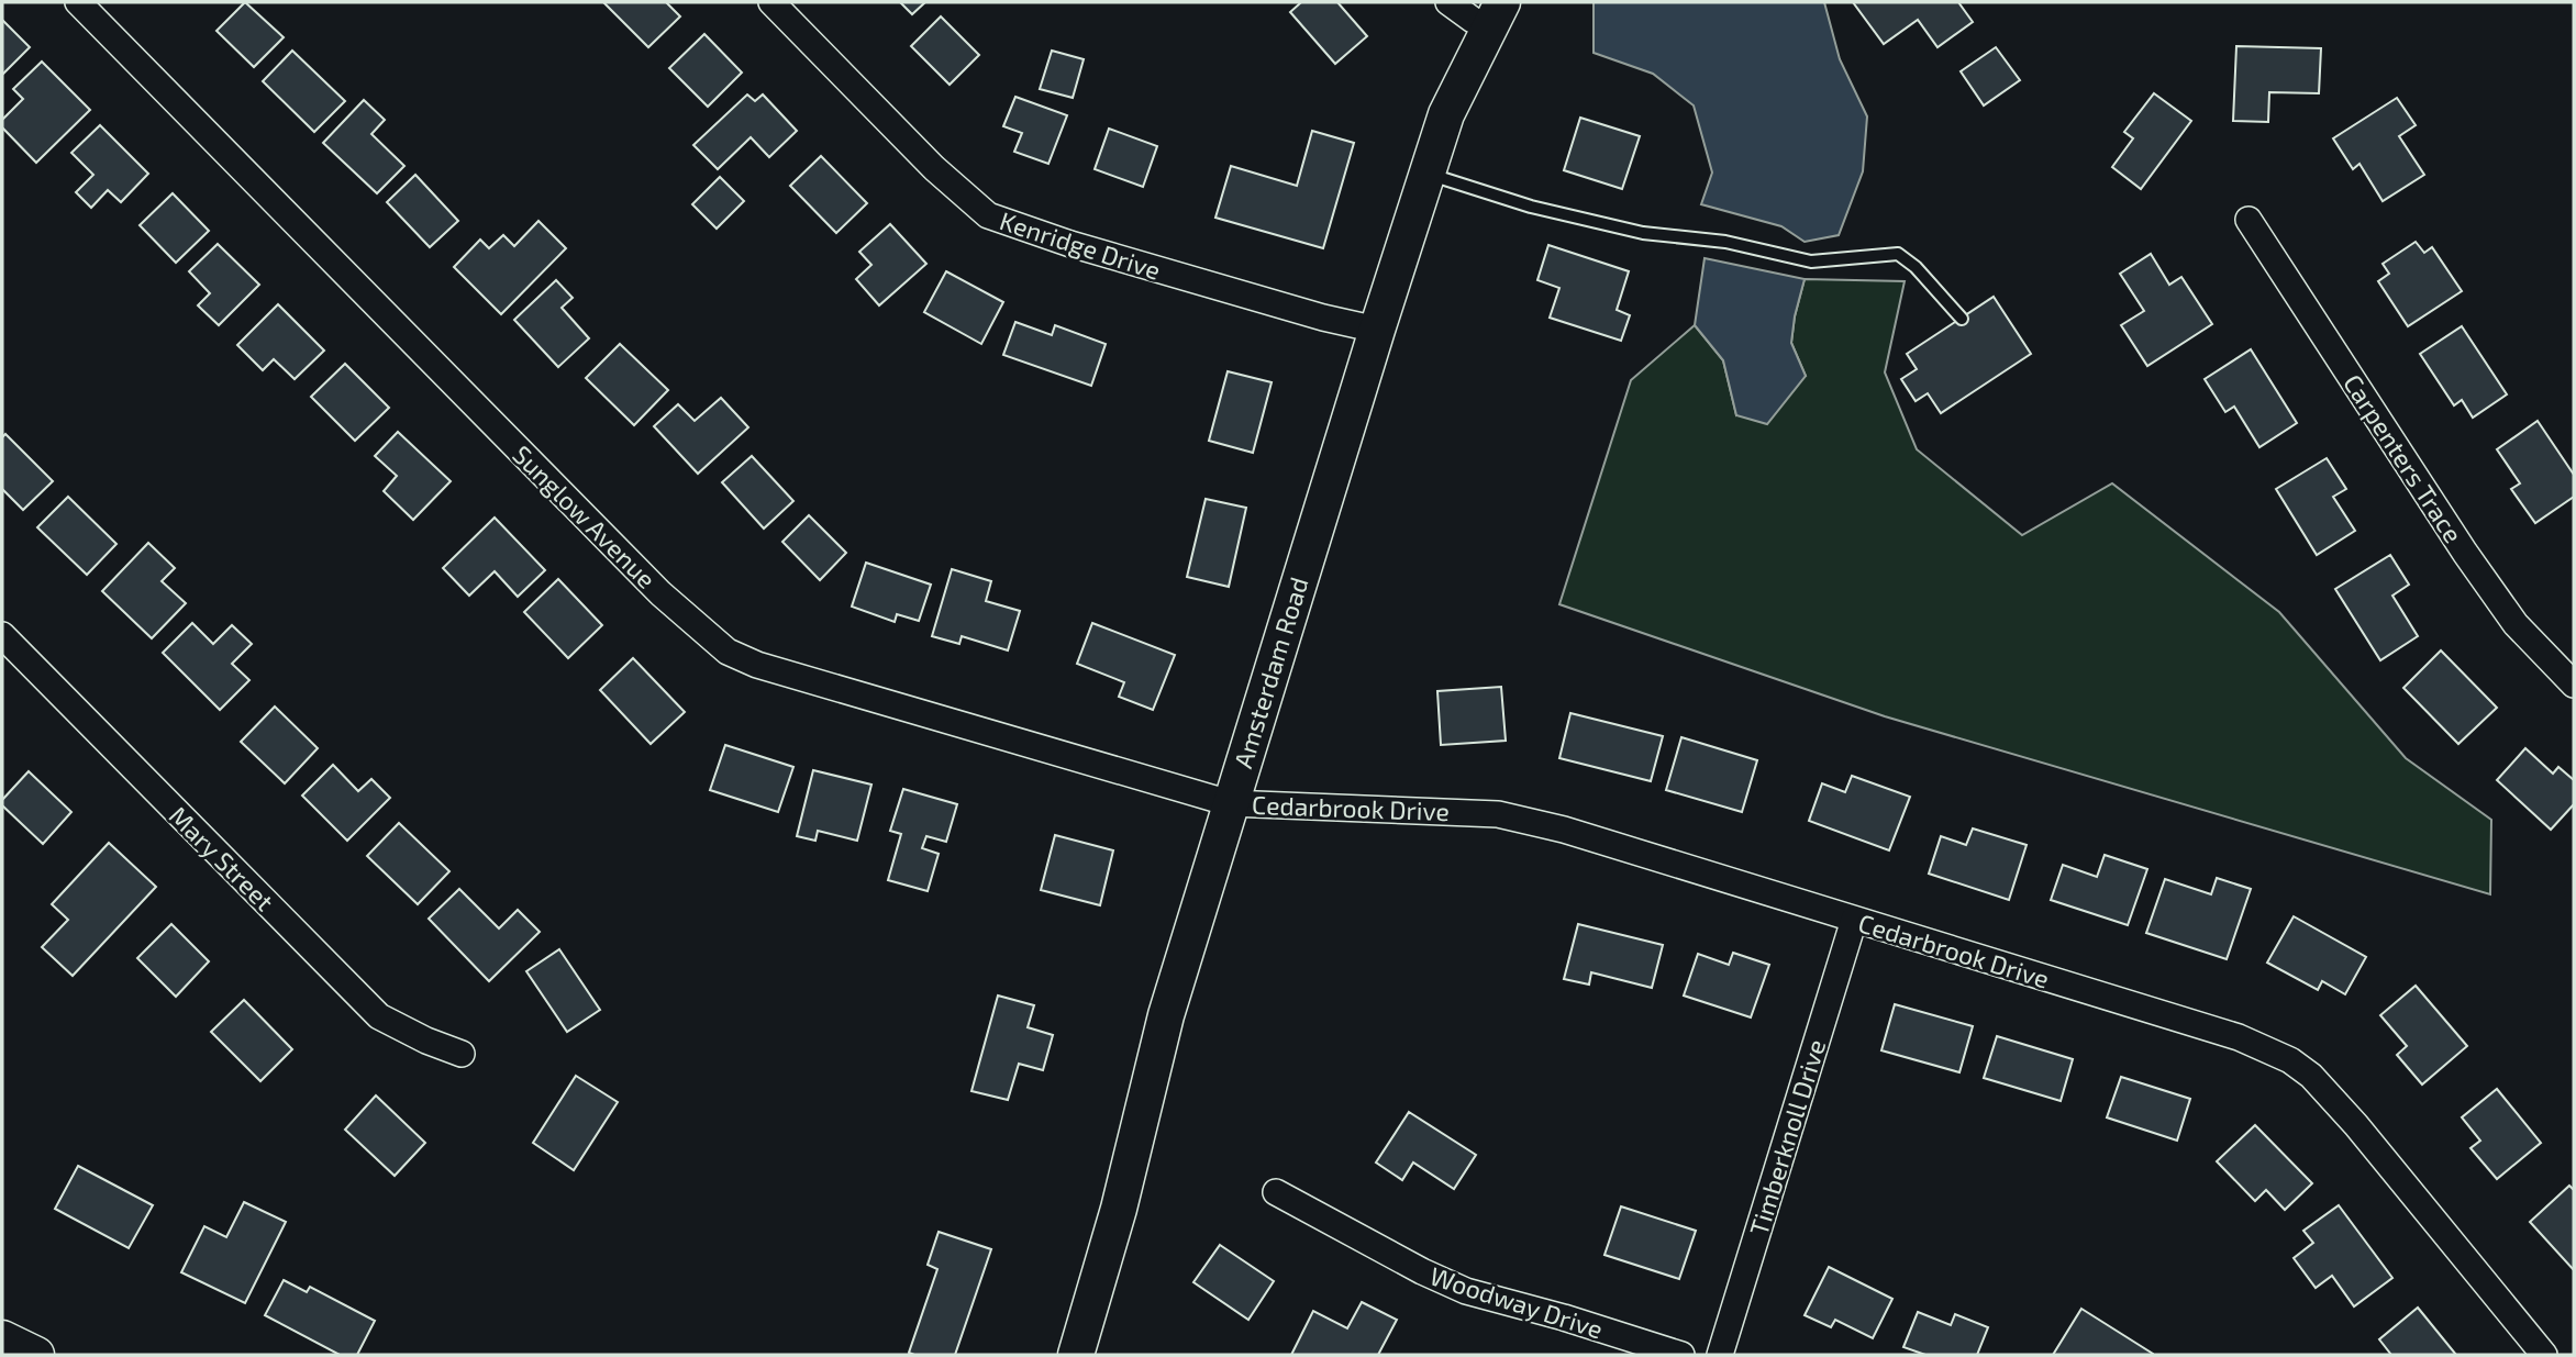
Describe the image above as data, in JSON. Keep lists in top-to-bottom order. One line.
{"streets":{"main road":["Amsterdam Road"],"street":["Kenridge Drive","Carpenters Trace","Sunglow Avenue","Cedarbrook Drive","Mary Street","Timberknoll Drive","Woodway Drive"]},"crossings":[["Kenridge Drive","Amsterdam Road"],["Sunglow Avenue","Amsterdam Road"],["Sunglow Avenue","Cedarbrook Drive"],["Amsterdam Road","Cedarbrook Drive"],["Cedarbrook Drive","Timberknoll Drive"]]}
